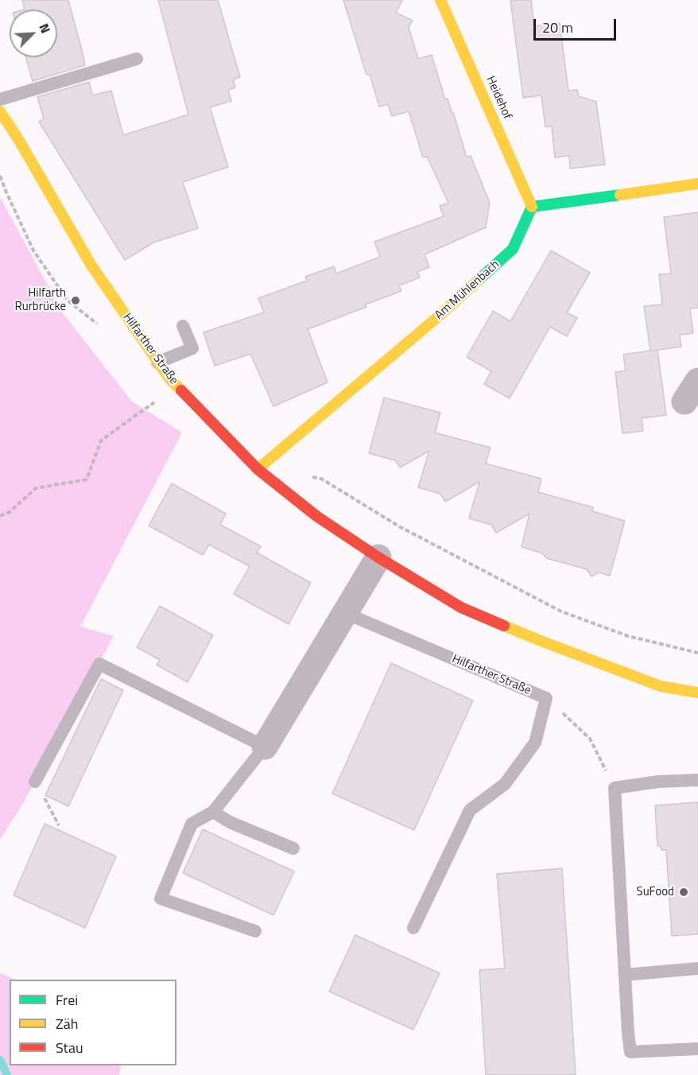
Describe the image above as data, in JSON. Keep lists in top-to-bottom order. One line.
{"streets":{"main road":["Heidehof","Am Mühlenbach","Hilfarther Straße"]},"crossings":[["Heidehof","Am Mühlenbach"],["Am Mühlenbach","Hilfarther Straße"]],"places":["Hilfarth Rurbrücke","SuFood"],"legend":["Frei","Zäh","Stau"],"scale_bar":"20 m","north":"top right"}
